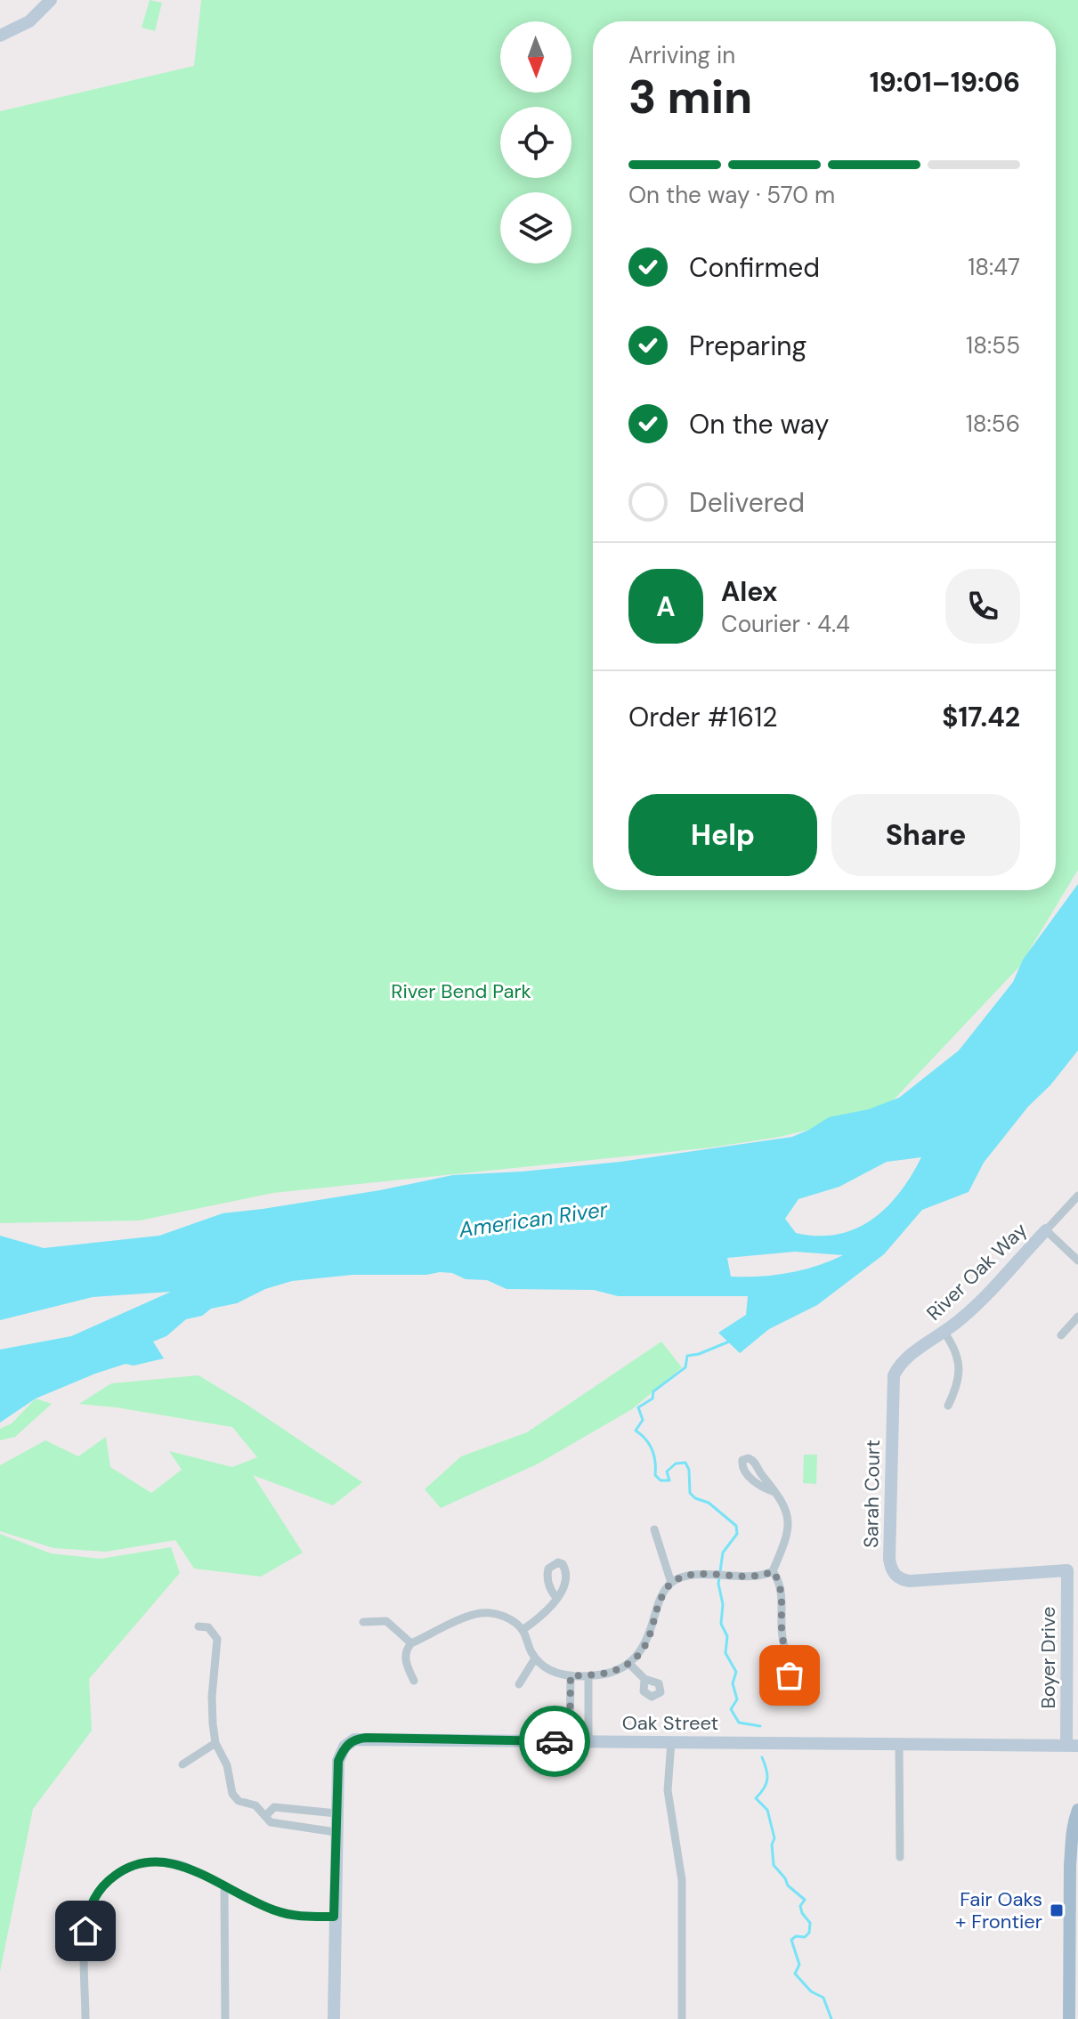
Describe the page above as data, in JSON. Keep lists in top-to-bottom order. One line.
{"streets":{"street":["River Oak Way","Sarah Court","Boyer Drive","Oak Street"]},"crossings":[["River Oak Way","Sarah Court"],["Sarah Court","Boyer Drive"],["Boyer Drive","Oak Street"]],"water":["American River"],"parks":["River Bend Park"],"places":{"transit":["Fair Oaks + Frontier"]},"north":"bottom","page":{"heading":["3 min","Arriving in","19:01–19:06"],"panel":["Alex","Courier · 4.4","Order #1612","$17.42"],"bar":"On the way · 570 m","list":[["Confirmed","18:47"],["Preparing","18:55"],["On the way","18:56"],"Delivered"],"round":"A","buttons":["Help","Share"]}}
